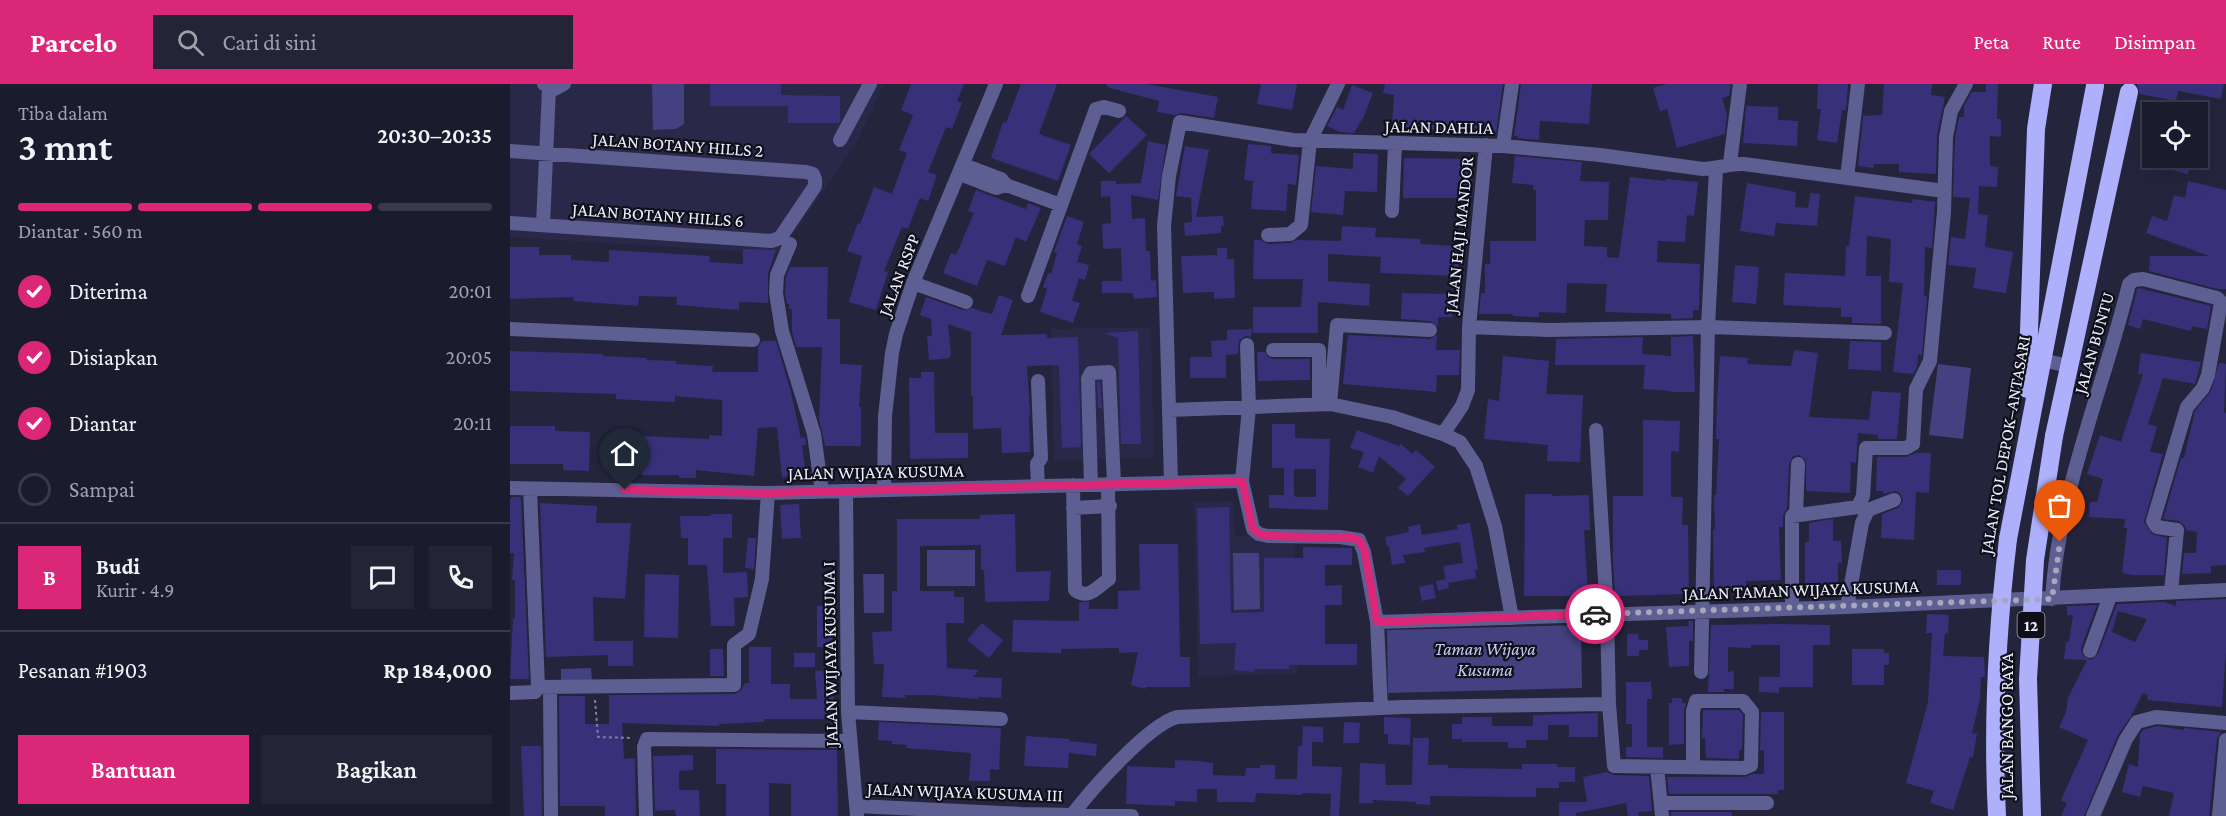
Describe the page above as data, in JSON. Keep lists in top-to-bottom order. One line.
{"streets":{"highway":["JALAN TOL DEPOK–ANTASARI","12"],"street":["JALAN DAHLIA","JALAN BOTANY HILLS 2","JALAN BOTANY HILLS 6","JALAN HAJI MANDOR","JALAN RSPP","JALAN BUNTU","JALAN WIJAYA KUSUMA","JALAN TAMAN WIJAYA KUSUMA","JALAN WIJAYA KUSUMA I","JALAN BANGO RAYA","JALAN WIJAYA KUSUMA III"]},"crossings":[["JALAN DAHLIA","JALAN HAJI MANDOR"],["JALAN DAHLIA","JALAN WIJAYA KUSUMA"],["JALAN BOTANY HILLS 2","JALAN BOTANY HILLS 6"],["JALAN RSPP","JALAN WIJAYA KUSUMA"],["JALAN BUNTU","JALAN TAMAN WIJAYA KUSUMA"],["JALAN WIJAYA KUSUMA","JALAN WIJAYA KUSUMA I"],["JALAN TAMAN WIJAYA KUSUMA","JALAN BANGO RAYA"],["JALAN WIJAYA KUSUMA I","JALAN WIJAYA KUSUMA III"]],"parks":["Taman Wijaya Kusuma"],"page":{"header":"Parcelo","search":"Cari di sini","nav":["Peta","Rute","Disimpan"],"heading":["3 mnt","Tiba dalam","20:30–20:35"],"panel":["Budi","Kurir · 4.9","Pesanan #1903","Rp 184,000"],"bar":"Diantar · 560 m","list":[["Diterima","20:01"],["Disiapkan","20:05"],["Diantar","20:11"],"Sampai"],"round":"B","buttons":["Bantuan","Bagikan"]}}
